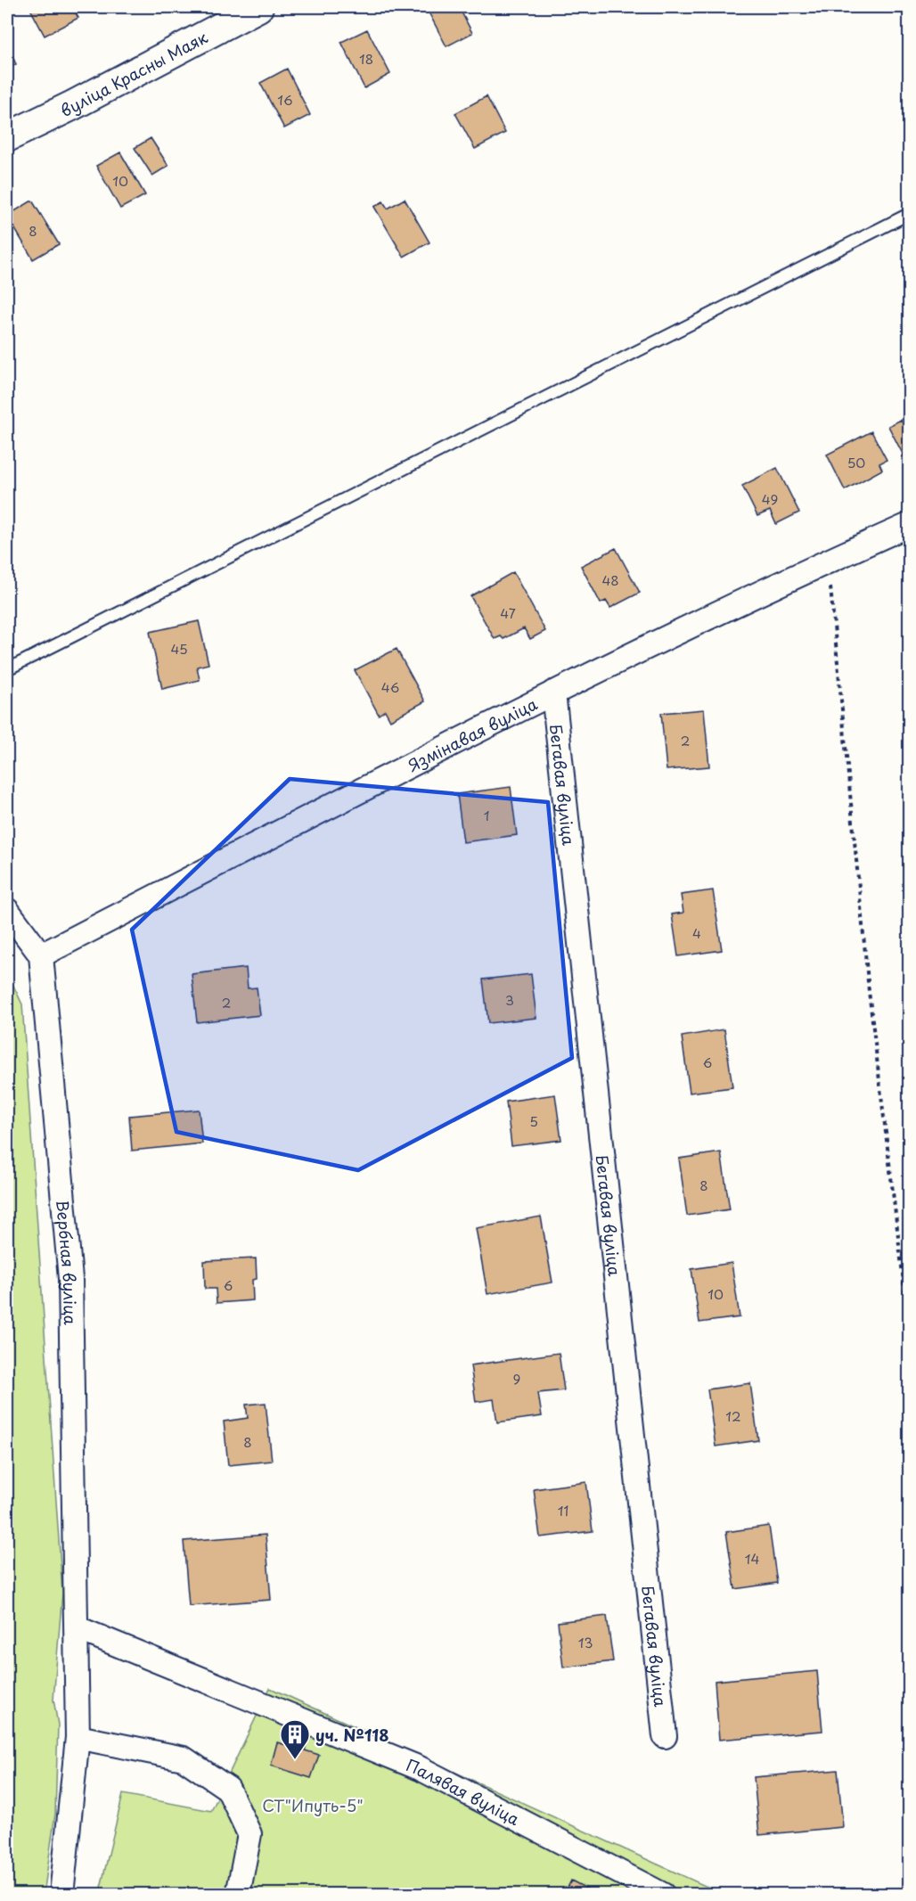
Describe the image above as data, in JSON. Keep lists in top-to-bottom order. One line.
{"streets":{"street":["вуліца Красны Маяк","Язмінавая вуліца","Бегавая вуліца","Вербная вуліца","Палявая вуліца"]},"crossings":[["Язмінавая вуліца","Бегавая вуліца"],["Язмінавая вуліца","Вербная вуліца"],["Вербная вуліца","Палявая вуліца"]],"parks":["СТ\"Ипуть-5\""],"places":{"building":["уч. №118"]},"house_numbers":["18","16","10","8","50","49","48","47","45","46","2","1","4","3","2","6","5","8","6","10","9","12","8","11","14","13"]}
